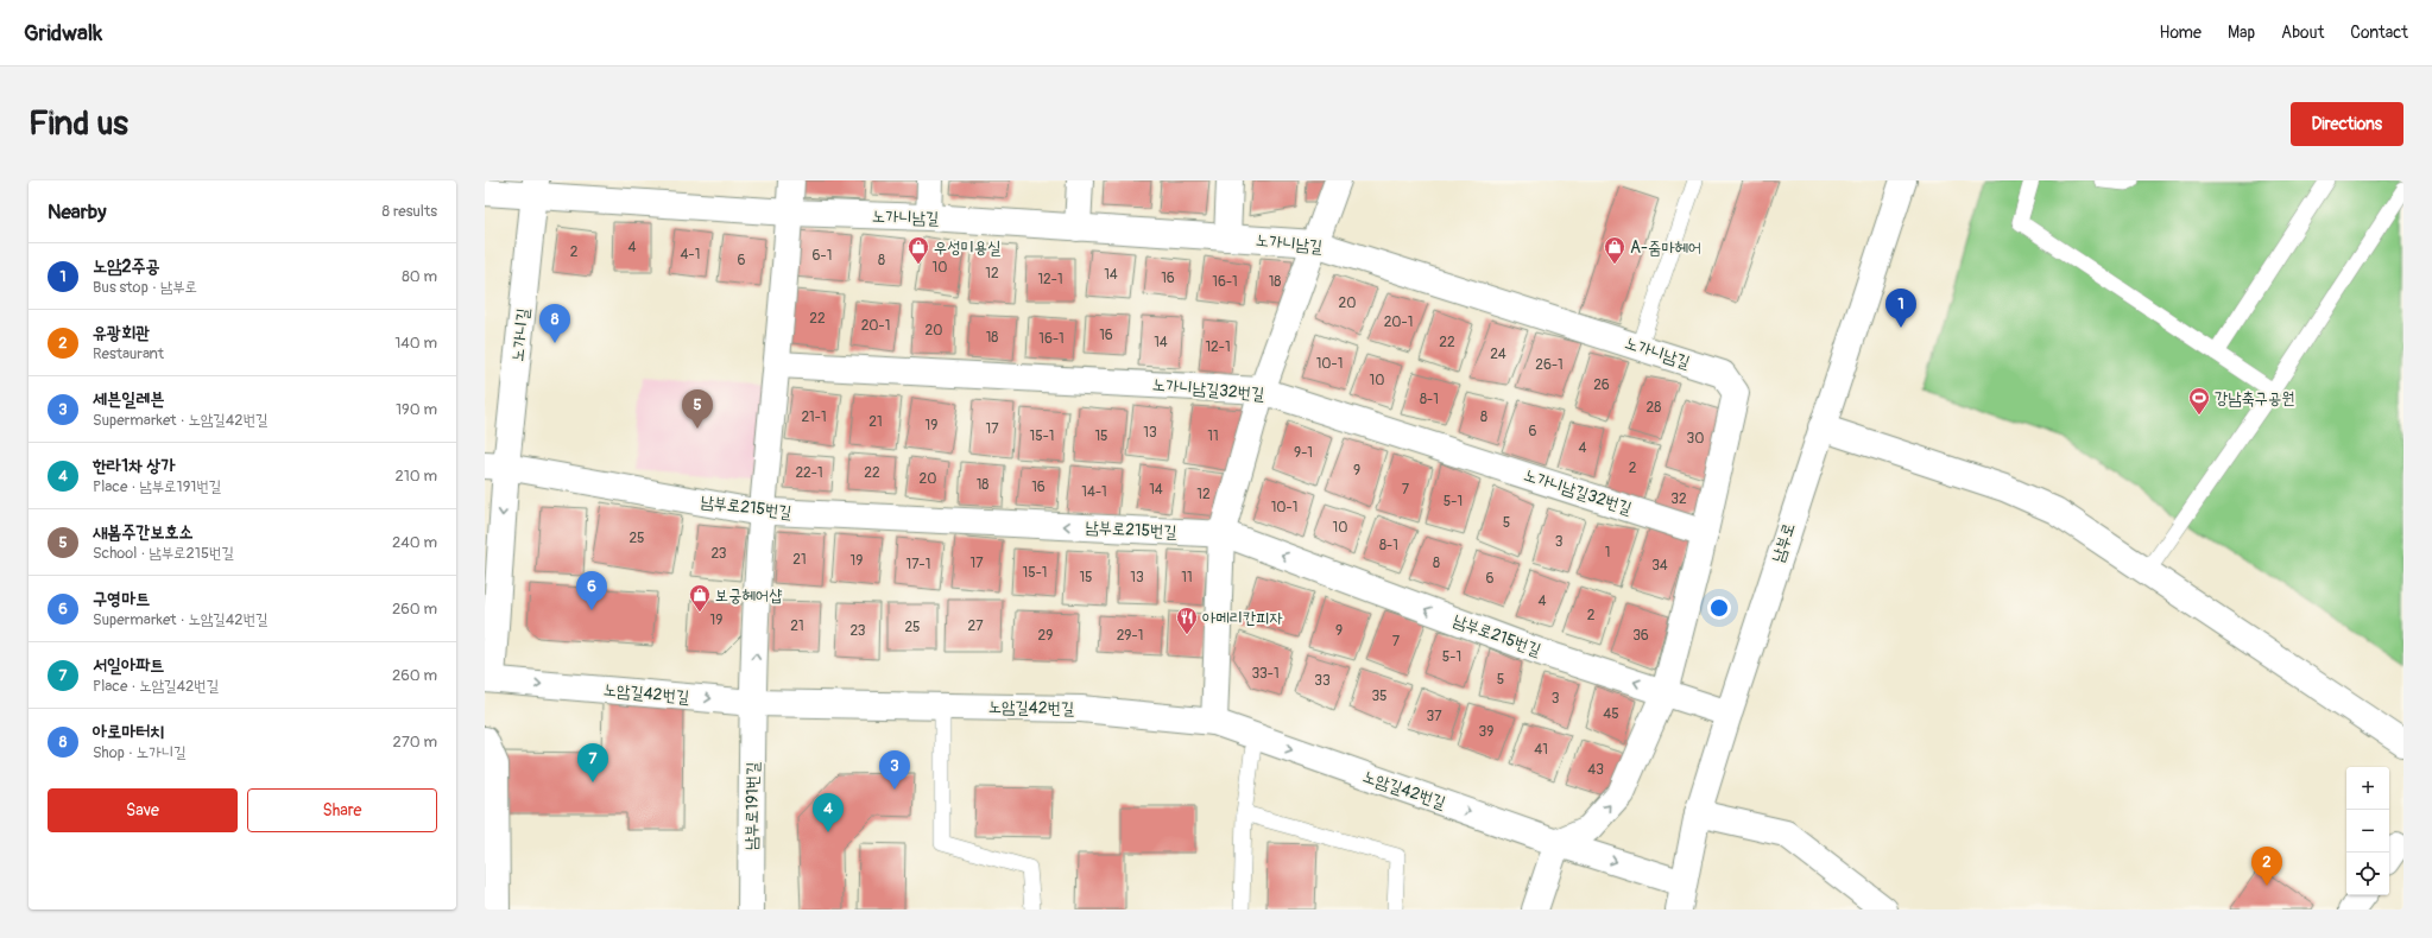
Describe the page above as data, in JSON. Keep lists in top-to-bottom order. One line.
{"streets":{"street":["노가니남길","노가니길","노가니남길32번길","남부로215번길","남부로","노암길42번길","남부로191번길"]},"crossings":[["노가니남길","노가니길"],["노가니남길","노가니남길32번길"],["노가니남길","남부로215번길"],["노가니남길","남부로191번길"],["노가니길","남부로215번길"],["노가니길","노암길42번길"],["노가니남길32번길","남부로191번길"],["남부로215번길","남부로"],["남부로215번길","남부로191번길"],["남부로","노암길42번길"],["노암길42번길","남부로191번길"]],"one_way":["노가니길","남부로215번길","노암길42번길"],"places":{"shop":["우성미용실","A-줌마헤어","보궁헤어샵"],"sports":["강남축구공원"],"restaurant":["아메리칸피자"]},"house_numbers":["4","2","4-1","6-1","6","8","10","12","14","16","12-1","16-1","18","20","22","20-1","20-1","20","16","18","16-1","14","22","12-1","24","10-1","26-1","10","26","8-1","28","21-1","8","21","19","17","6","13","15-1","15","11","30","4","9-1","2","9","22-1","22","20","18","16","14","7","14-1","12","32","5-1","10-1","5","10","25","3","8-1","1","23","21","19","17","8","17-1","34","15-1","15","13","11","6","4","2","19","21","27","25","23","9","29","29-1","36","7","5-1","33-1","5","33","35","3","45","37","39","41","43"],"page":{"header":"Gridwalk","nav":["Home","Map","About","Contact"],"buttons":["Directions",["Save","Share"]],"title":"Find us","heading":["Nearby","8 results"],"list":[{"mark":"1","name":"노암2주공","note":"Bus stop · 남부로","value":"80 m"},{"mark":"2","name":"유광회관","note":"Restaurant","value":"140 m"},{"mark":"3","name":"세븐일레븐","note":"Supermarket · 노암길42번길","value":"190 m"},{"mark":"4","name":"한라1차 상가","note":"Place · 남부로191번길","value":"210 m"},{"mark":"5","name":"새봄주간보호소","note":"School · 남부로215번길","value":"240 m"},{"mark":"6","name":"구영마트","note":"Supermarket · 노암길42번길","value":"260 m"},{"mark":"7","name":"서일아파트","note":"Place · 노암길42번길","value":"260 m"},{"mark":"8","name":"아로마터치","note":"Shop · 노가니길","value":"270 m"}],"pins":["1","8","5","6","7","3","4","2"],"map_buttons":["+","−"]}}
